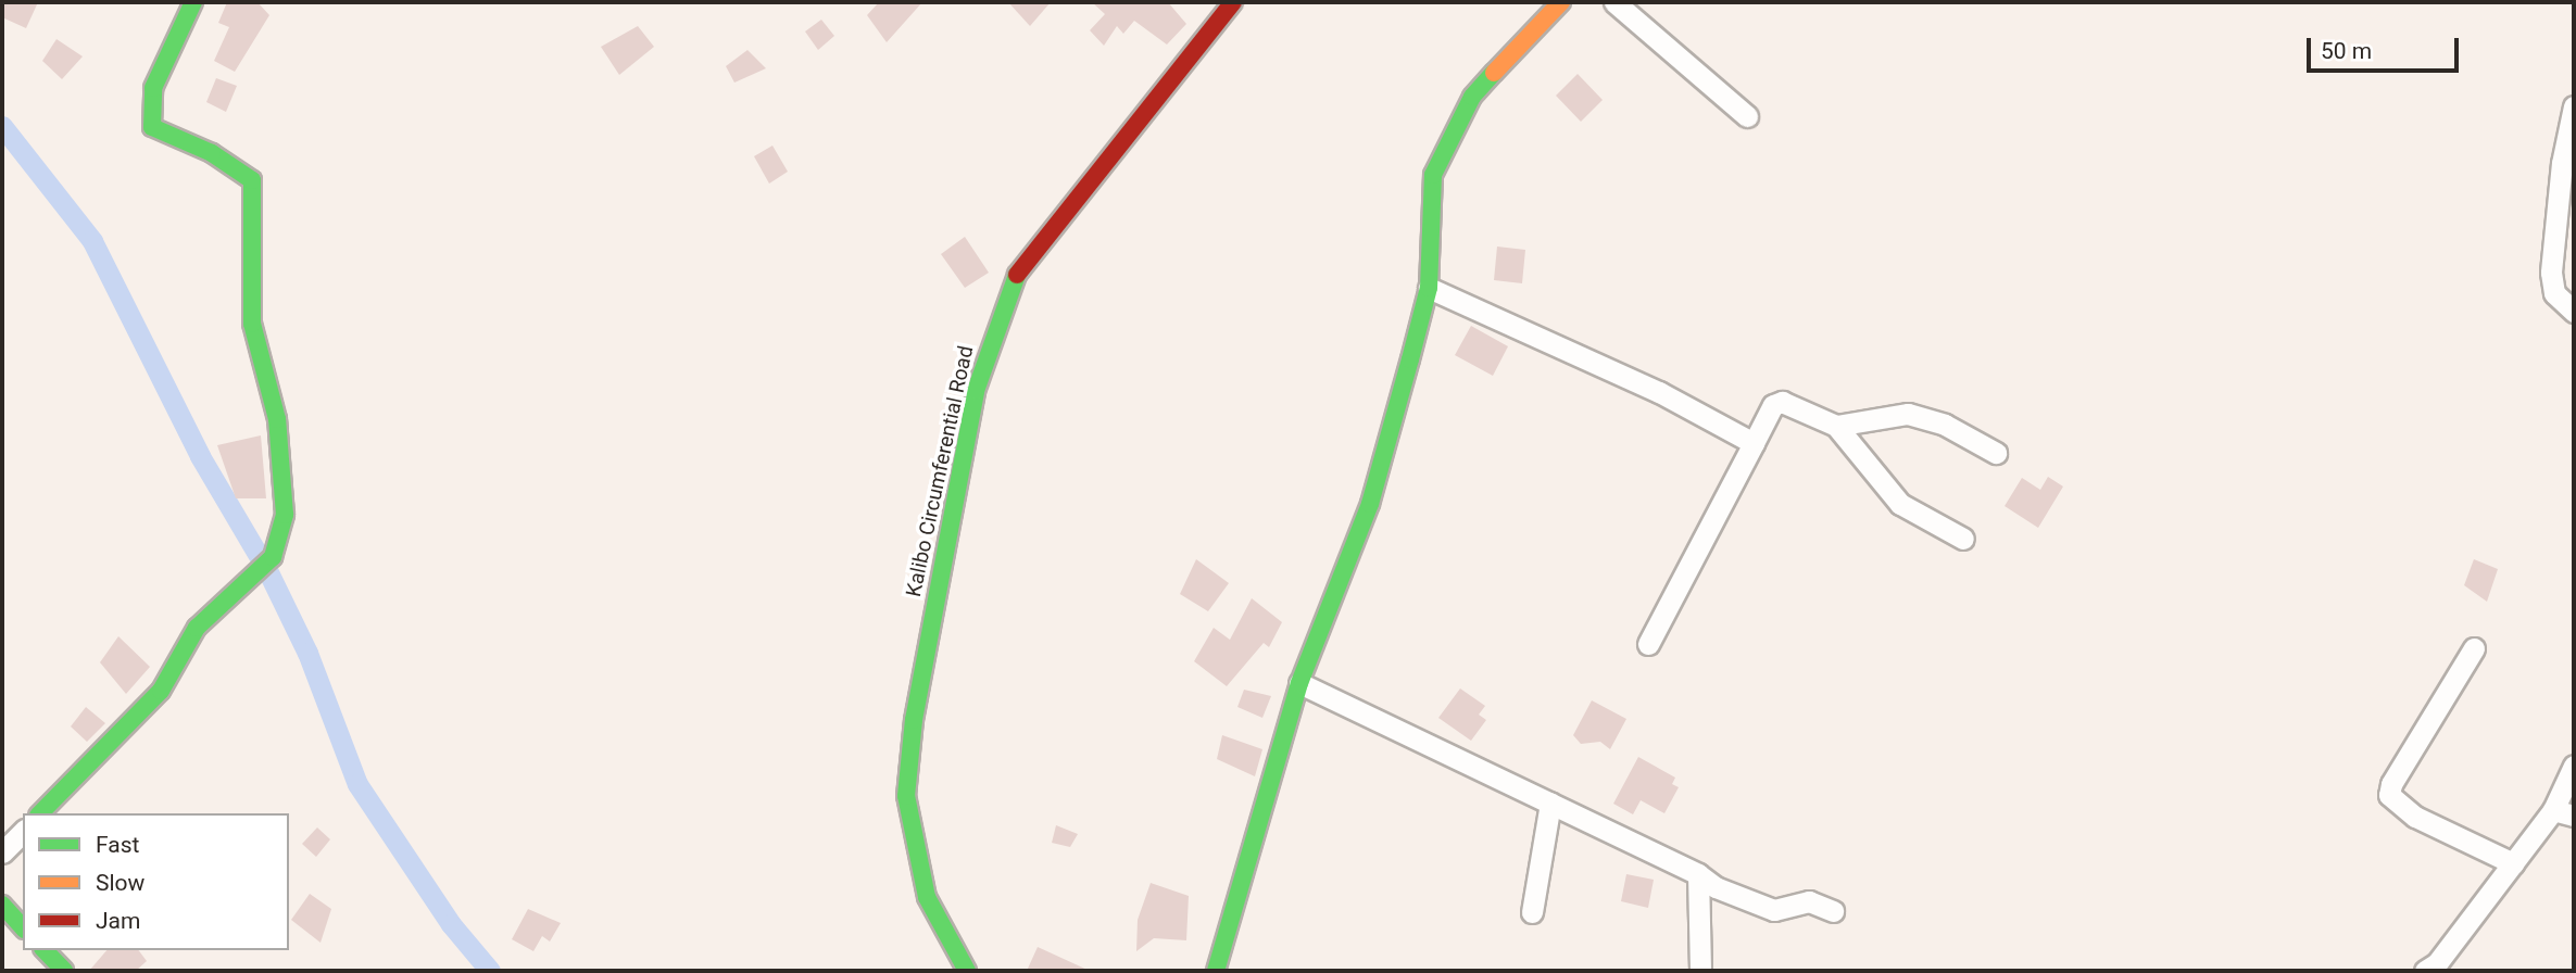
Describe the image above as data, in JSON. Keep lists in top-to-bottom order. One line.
{"streets":{"street":["Kalibo Circumferential Road"]},"legend":["Fast","Slow","Jam"],"scale_bar":"50 m"}
